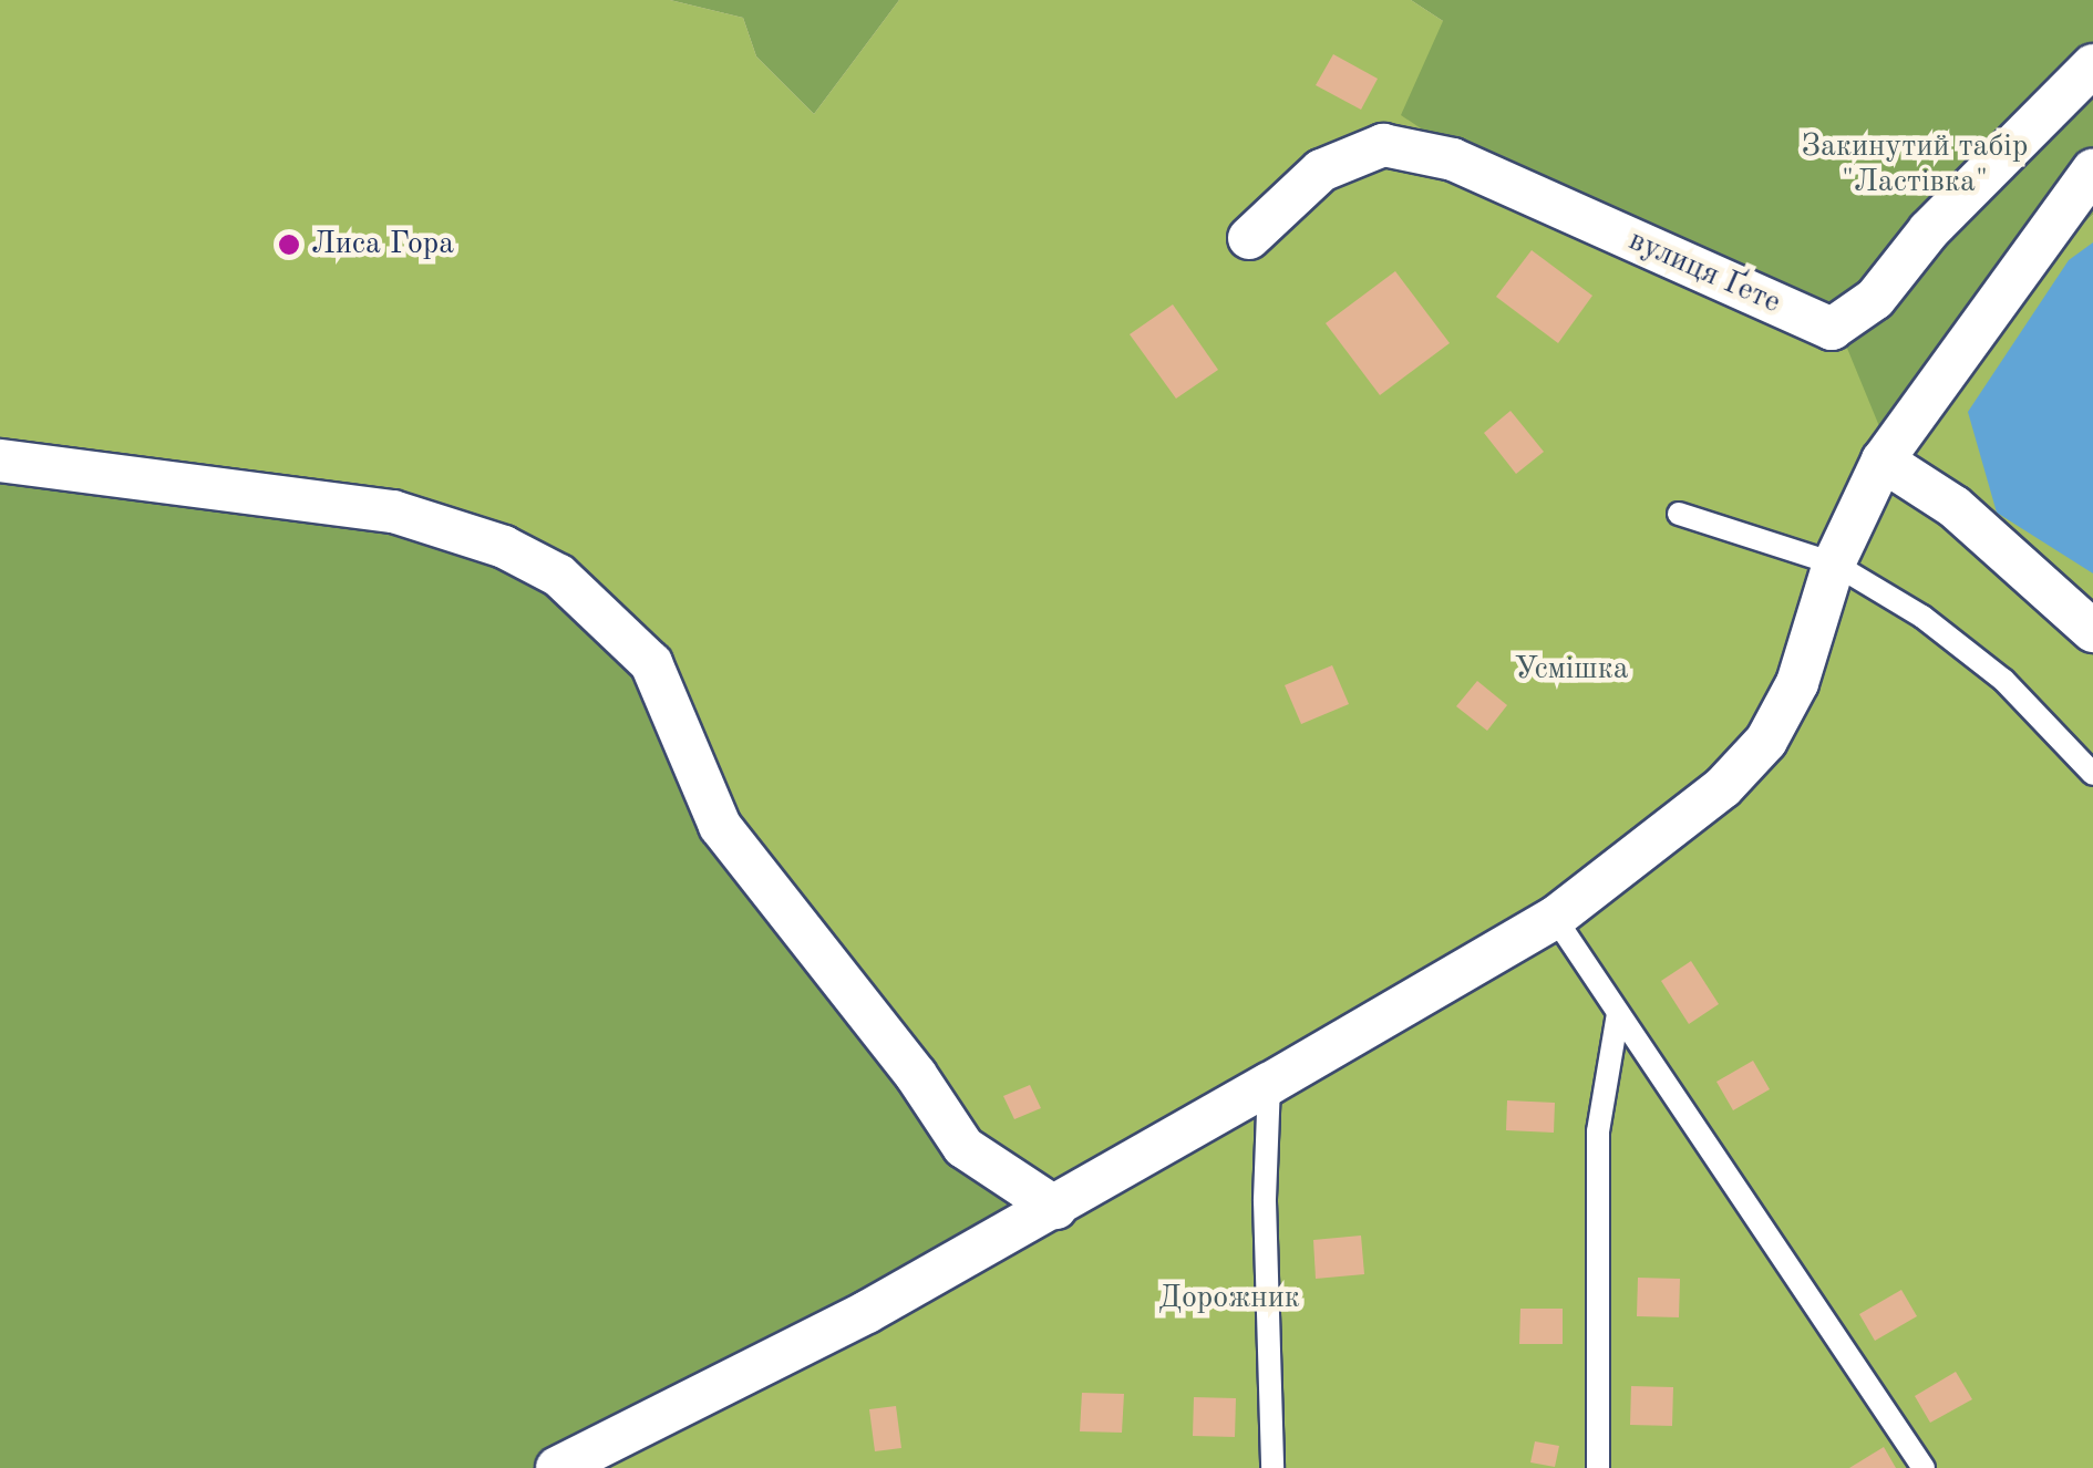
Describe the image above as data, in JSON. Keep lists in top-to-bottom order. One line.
{"streets":{"street":["вулиця Ґете"]},"parks":["Закинутий табір \"Ластівка\"","Усмішка","Дорожник"],"places":["Лиса Гора"]}
